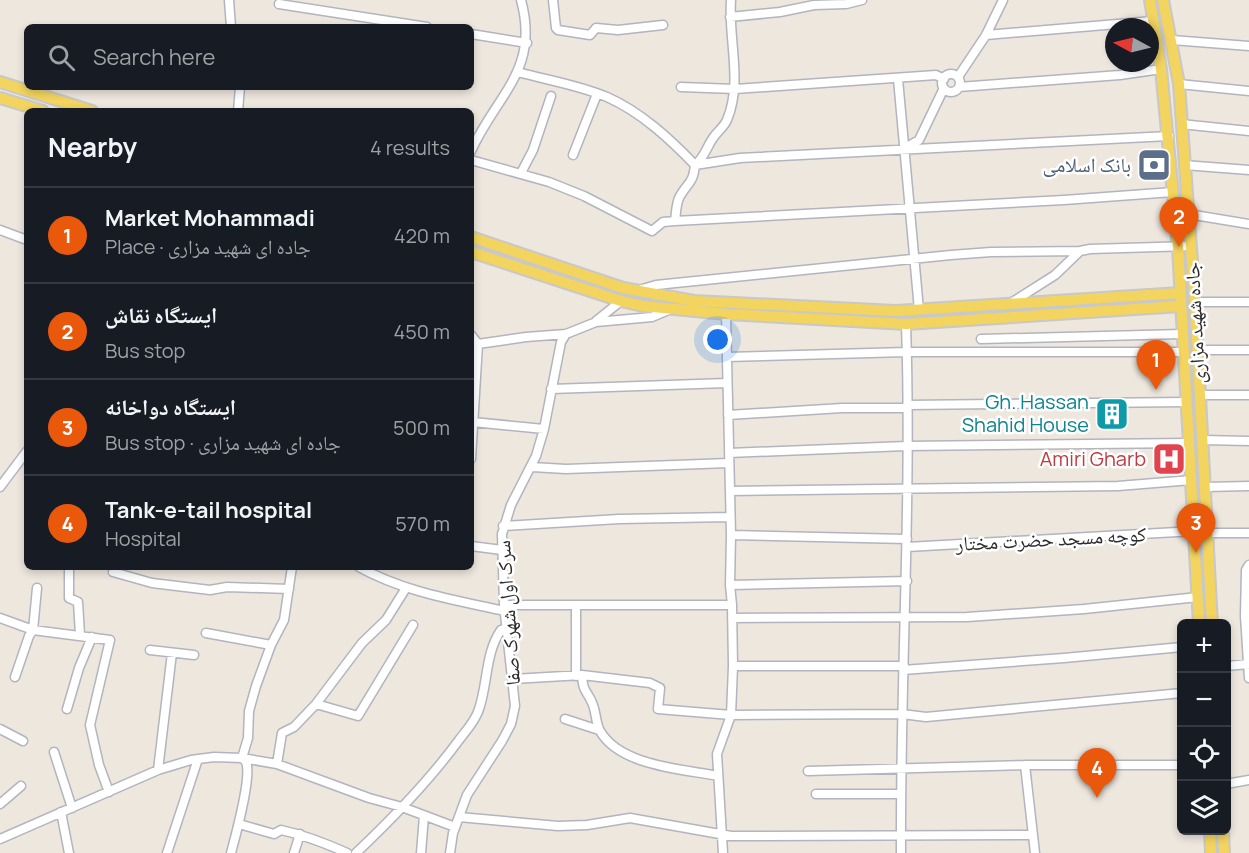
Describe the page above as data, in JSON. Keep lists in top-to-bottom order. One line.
{"streets":{"main road":["جاده شهید مزاری"],"street":["کوچه مسجد حضرت مختار","سرک اول شهرک صفا"]},"places":{"bank":["بانک اسلامی"],"building":["Gh. Hassan Shahid House"],"hospital":["Amiri Gharb"]},"north":"left","page":{"search":"Search here","heading":["Nearby","4 results"],"list":[{"mark":"1","name":"Market Mohammadi","note":"Place · جاده ای شهید مزاری","value":"420 m"},{"mark":"2","name":"ایستگاه نقاش","note":"Bus stop","value":"450 m"},{"mark":"3","name":"ایستگاه دواخانه","note":"Bus stop · جاده ای شهید مزاری","value":"500 m"},{"mark":"4","name":"Tank-e-tail hospital","note":"Hospital","value":"570 m"}],"pins":["2","1","3","4"],"map_buttons":["+","−"]}}
